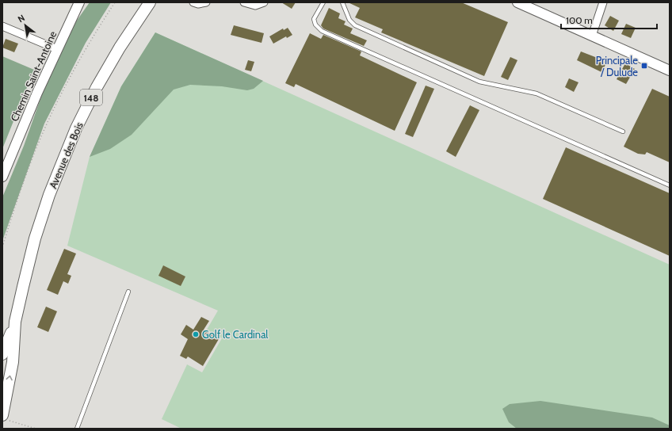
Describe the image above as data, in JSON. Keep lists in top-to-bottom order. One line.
{"streets":{"main road":["148","Avenue des Bois"],"street":["Chemin Saint-Antoine"]},"places":{"transit":["Principale / Dulude"],"other":["Golf le Cardinal"]},"scale_bar":"100 m","north":"top left"}
